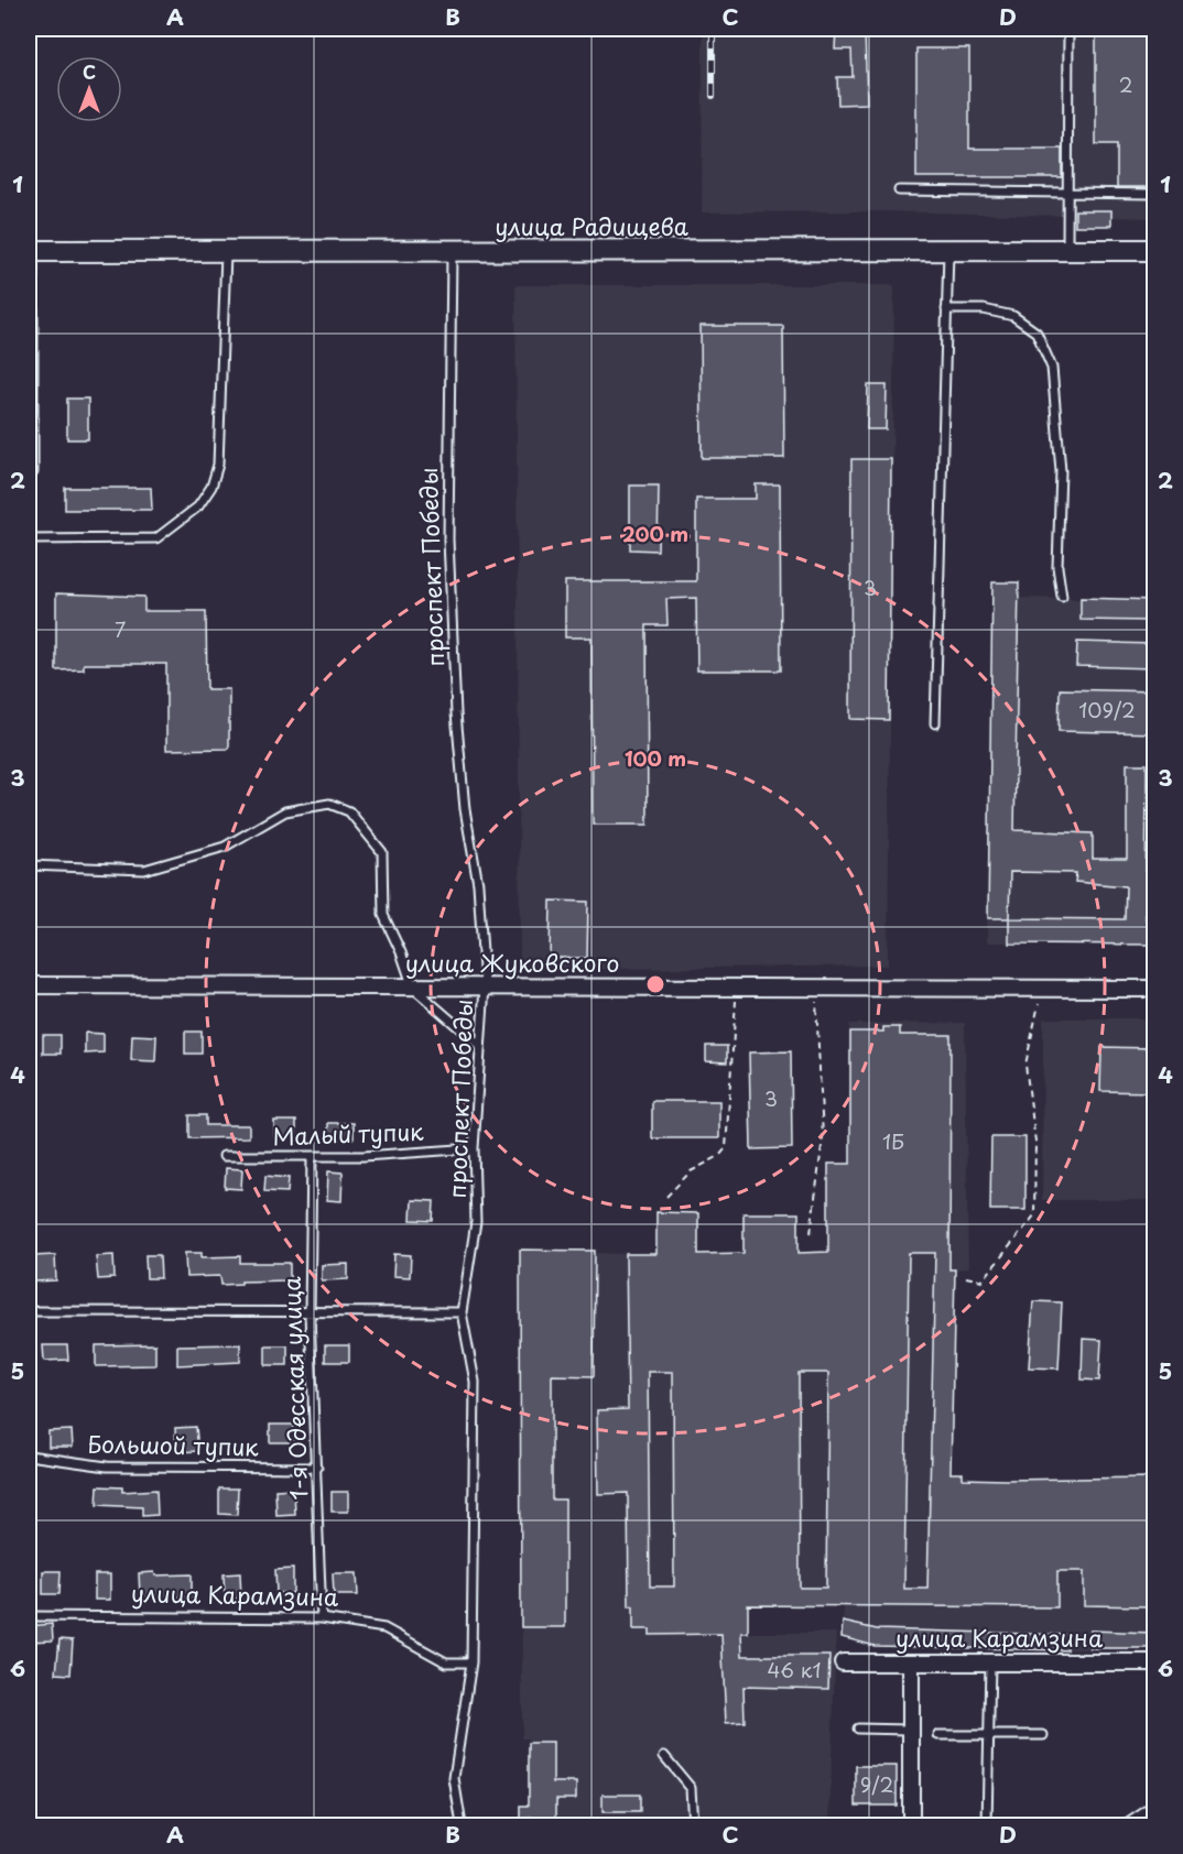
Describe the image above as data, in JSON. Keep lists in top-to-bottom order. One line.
{"streets":{"street":["улица Радищева","улица Жуковского","улица Карамзина"],"lane":["проспект Победы","Малый тупик","1-я Одесская улица","Большой тупик"]},"crossings":[["улица Радищева","проспект Победы"],["проспект Победы","улица Жуковского"],["проспект Победы","Малый тупик"],["проспект Победы","улица Карамзина"],["Малый тупик","1-я Одесская улица"],["1-я Одесская улица","Большой тупик"],["1-я Одесская улица","улица Карамзина"]],"house_numbers":["2","3","7","109/2","3","1Б","46 к1","9/2"],"north":"top","grid":{"columns":["A","B","C","D"],"rows":["1","2","3","4","5","6"]},"rings":["200 m","100 m"]}
